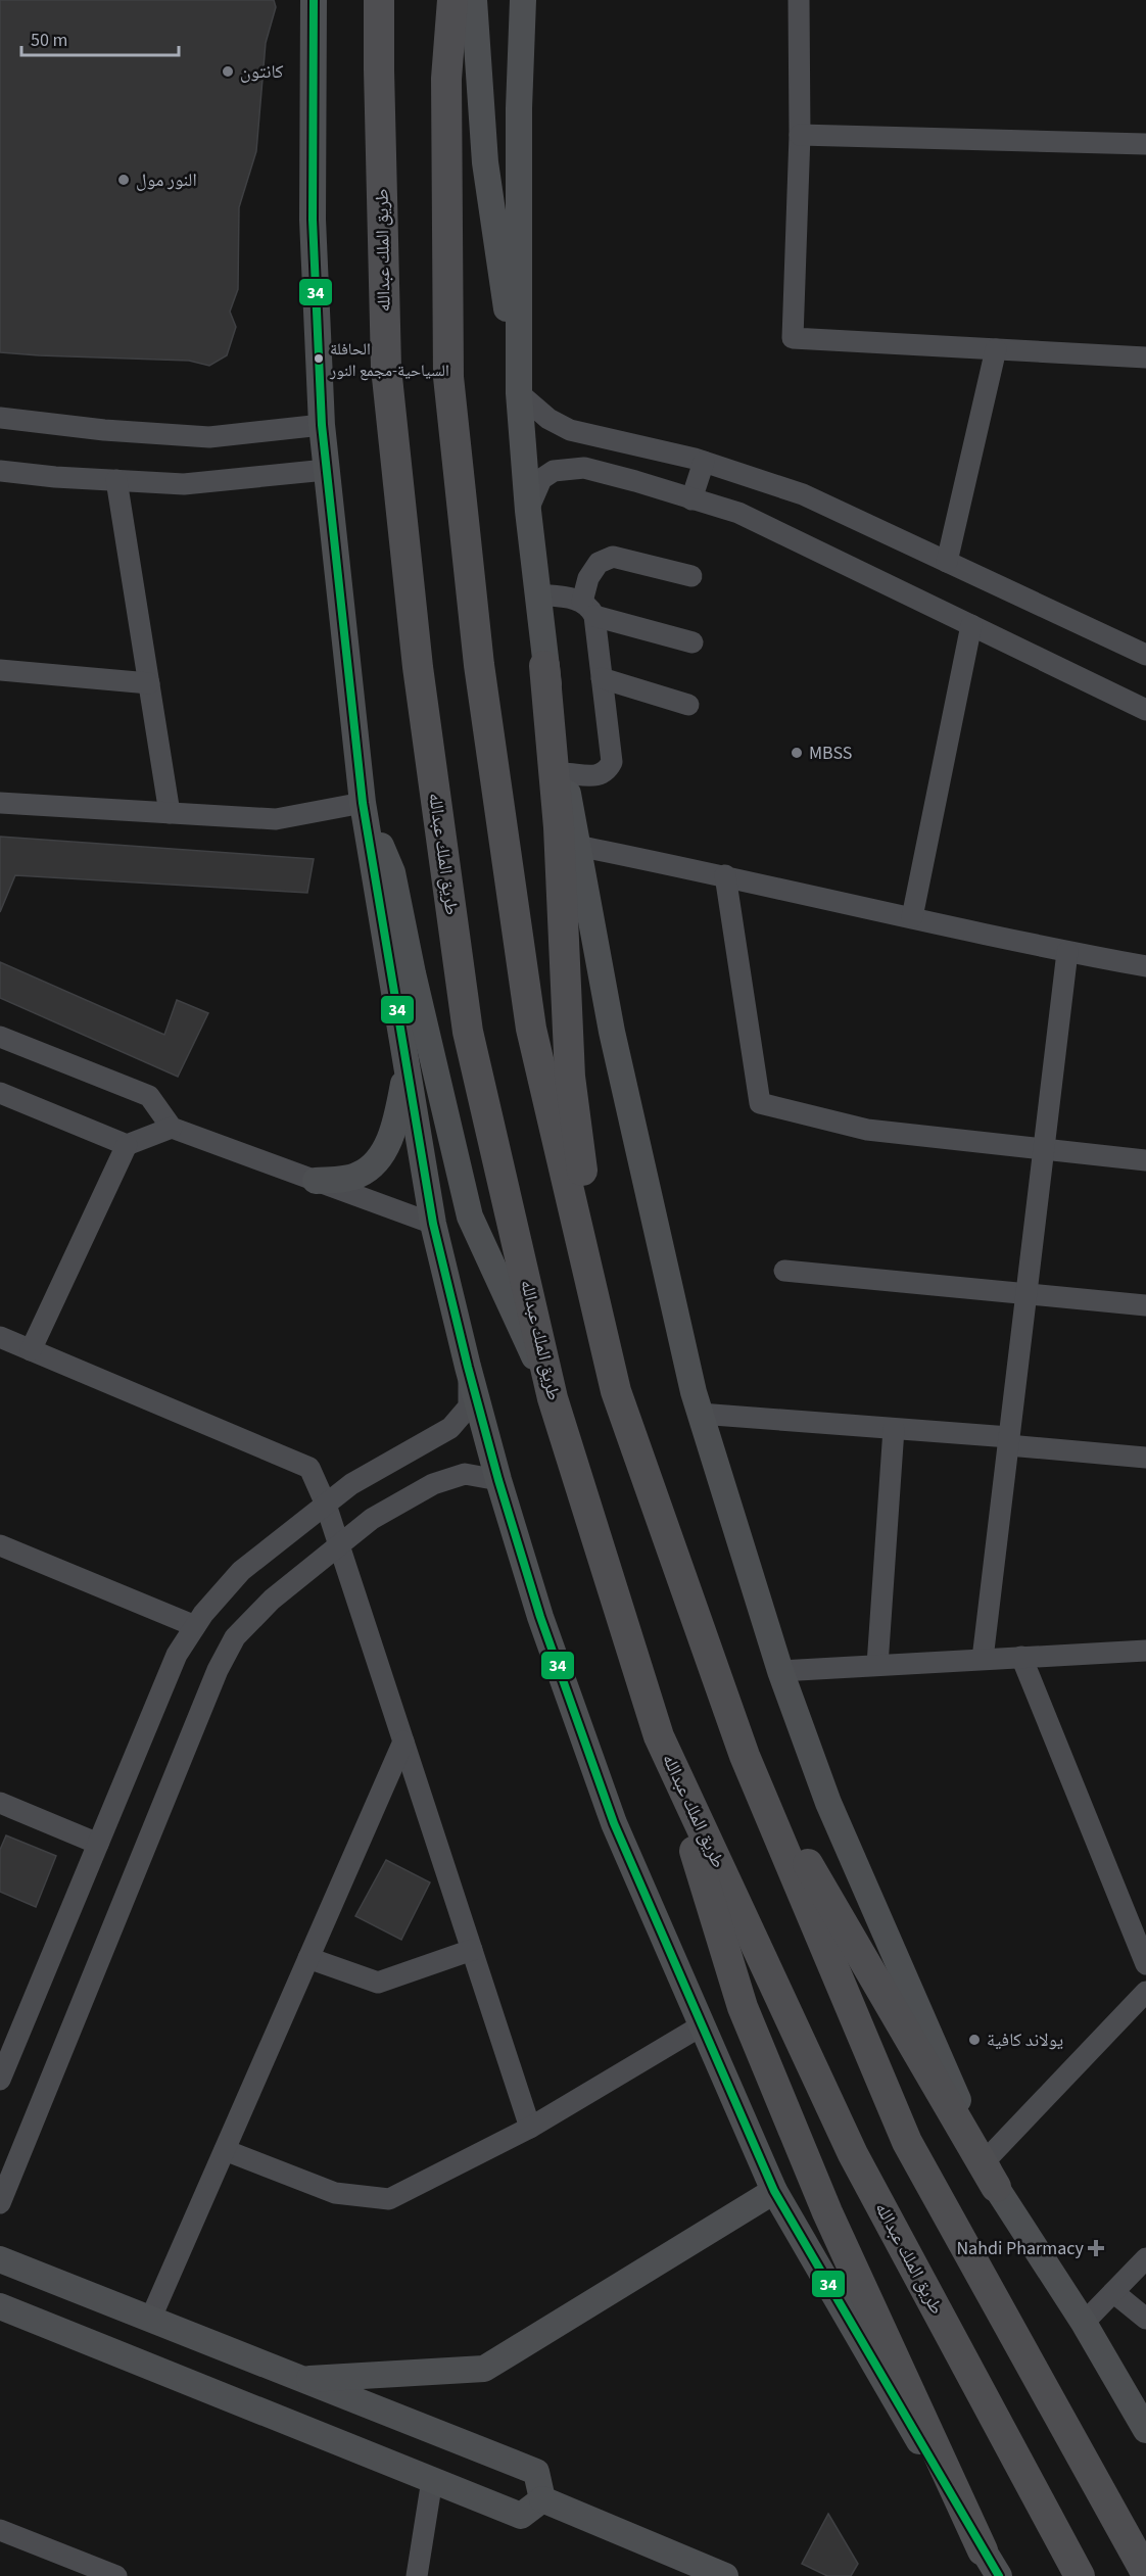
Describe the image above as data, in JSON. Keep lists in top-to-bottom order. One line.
{"streets":{"highway":["طريق الملك عبدالله"]},"places":{"other":["كانتون","النور مول","الحافلة السياحية-مجمع النور","MBSS","يولاند كافية"],"health":["Nahdi Pharmacy"]},"lines":["transit line 34"],"scale_bar":"50 m"}
